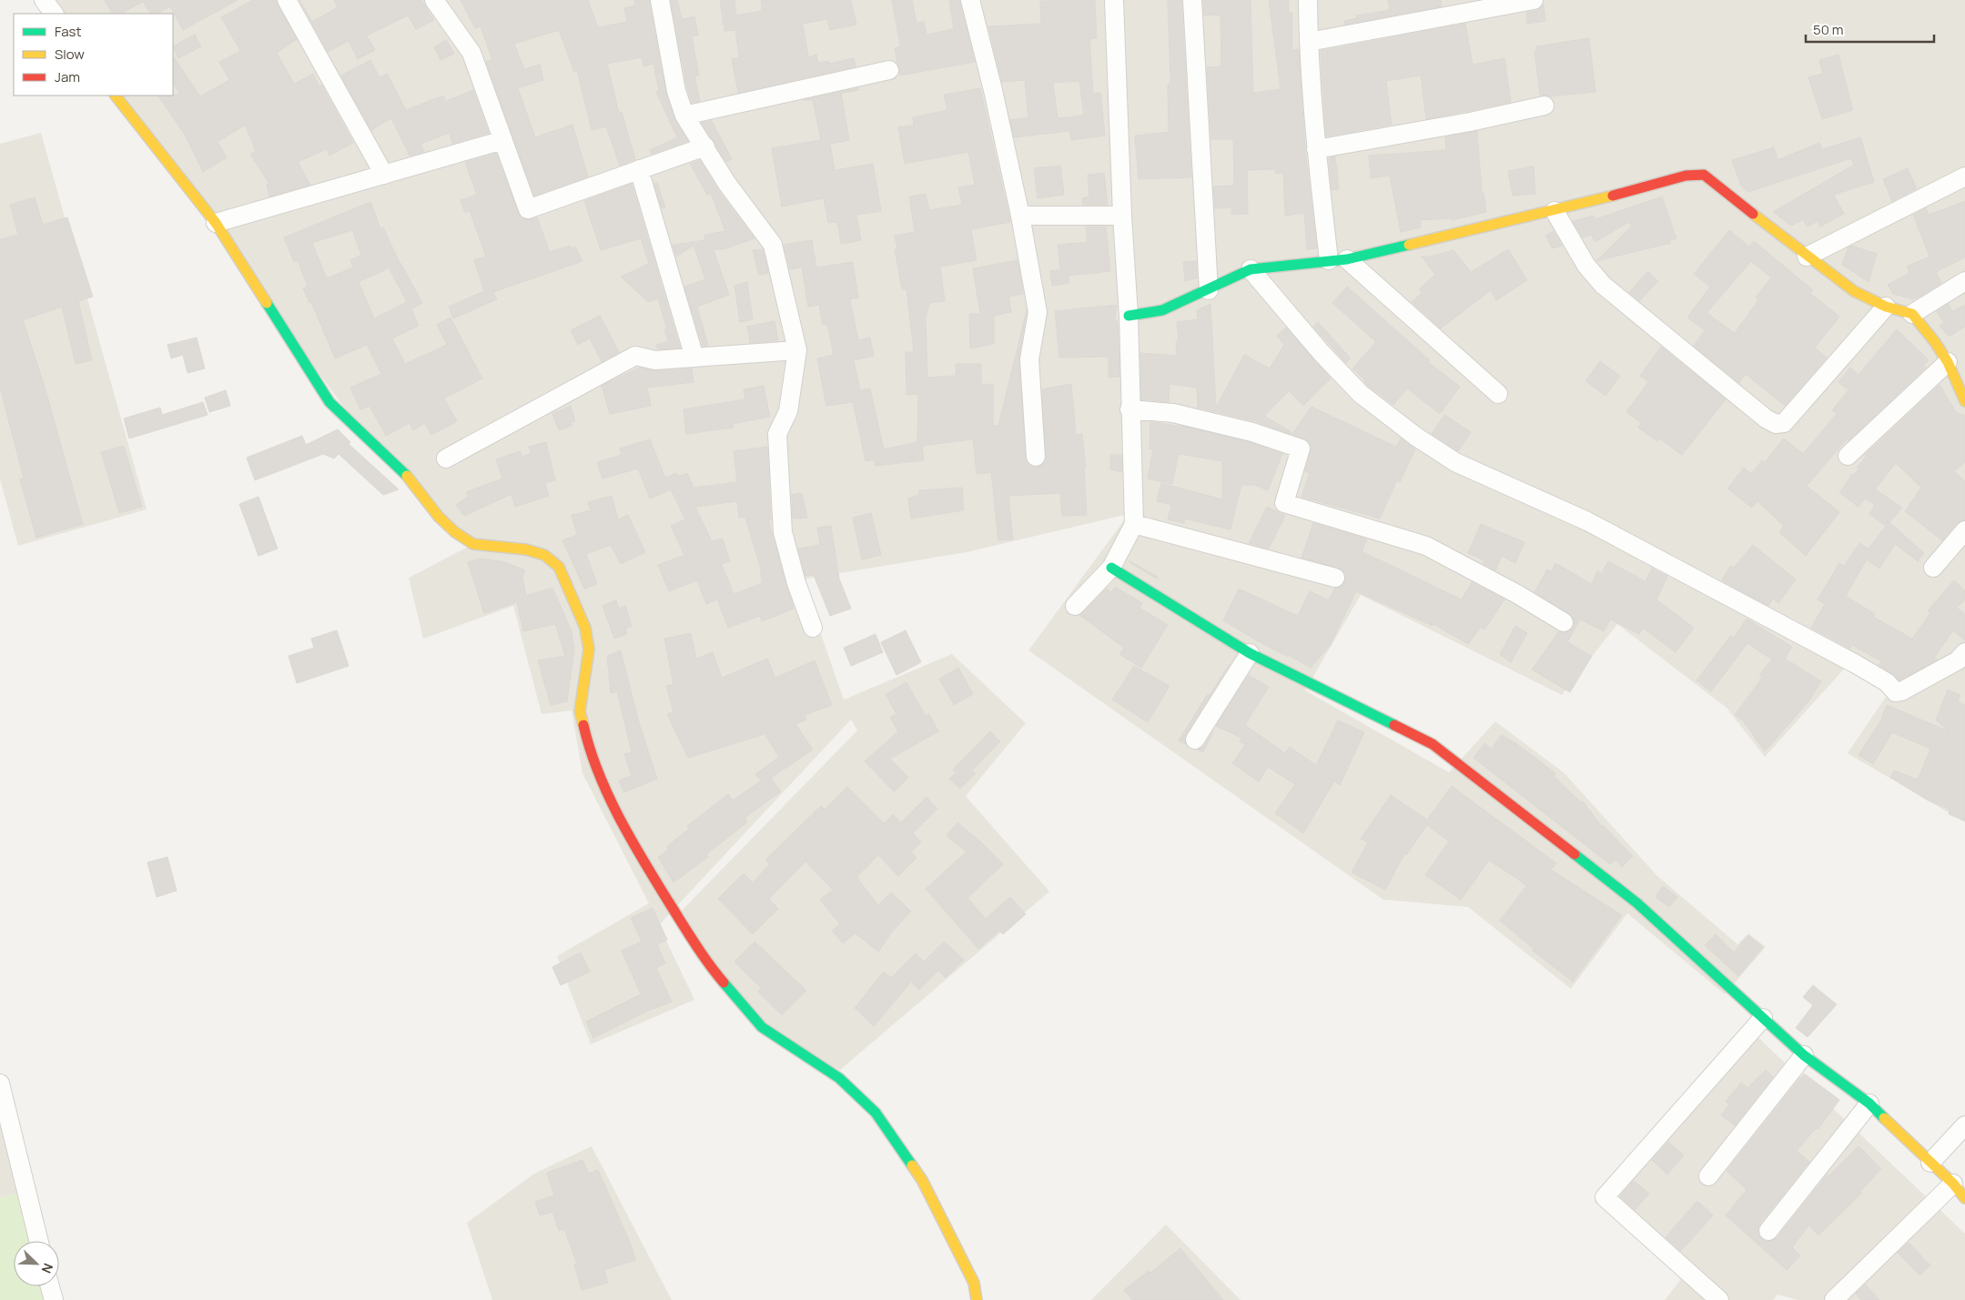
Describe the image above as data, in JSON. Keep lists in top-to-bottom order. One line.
{"legend":["Fast","Slow","Jam"],"scale_bar":"50 m","north":"bottom right"}
